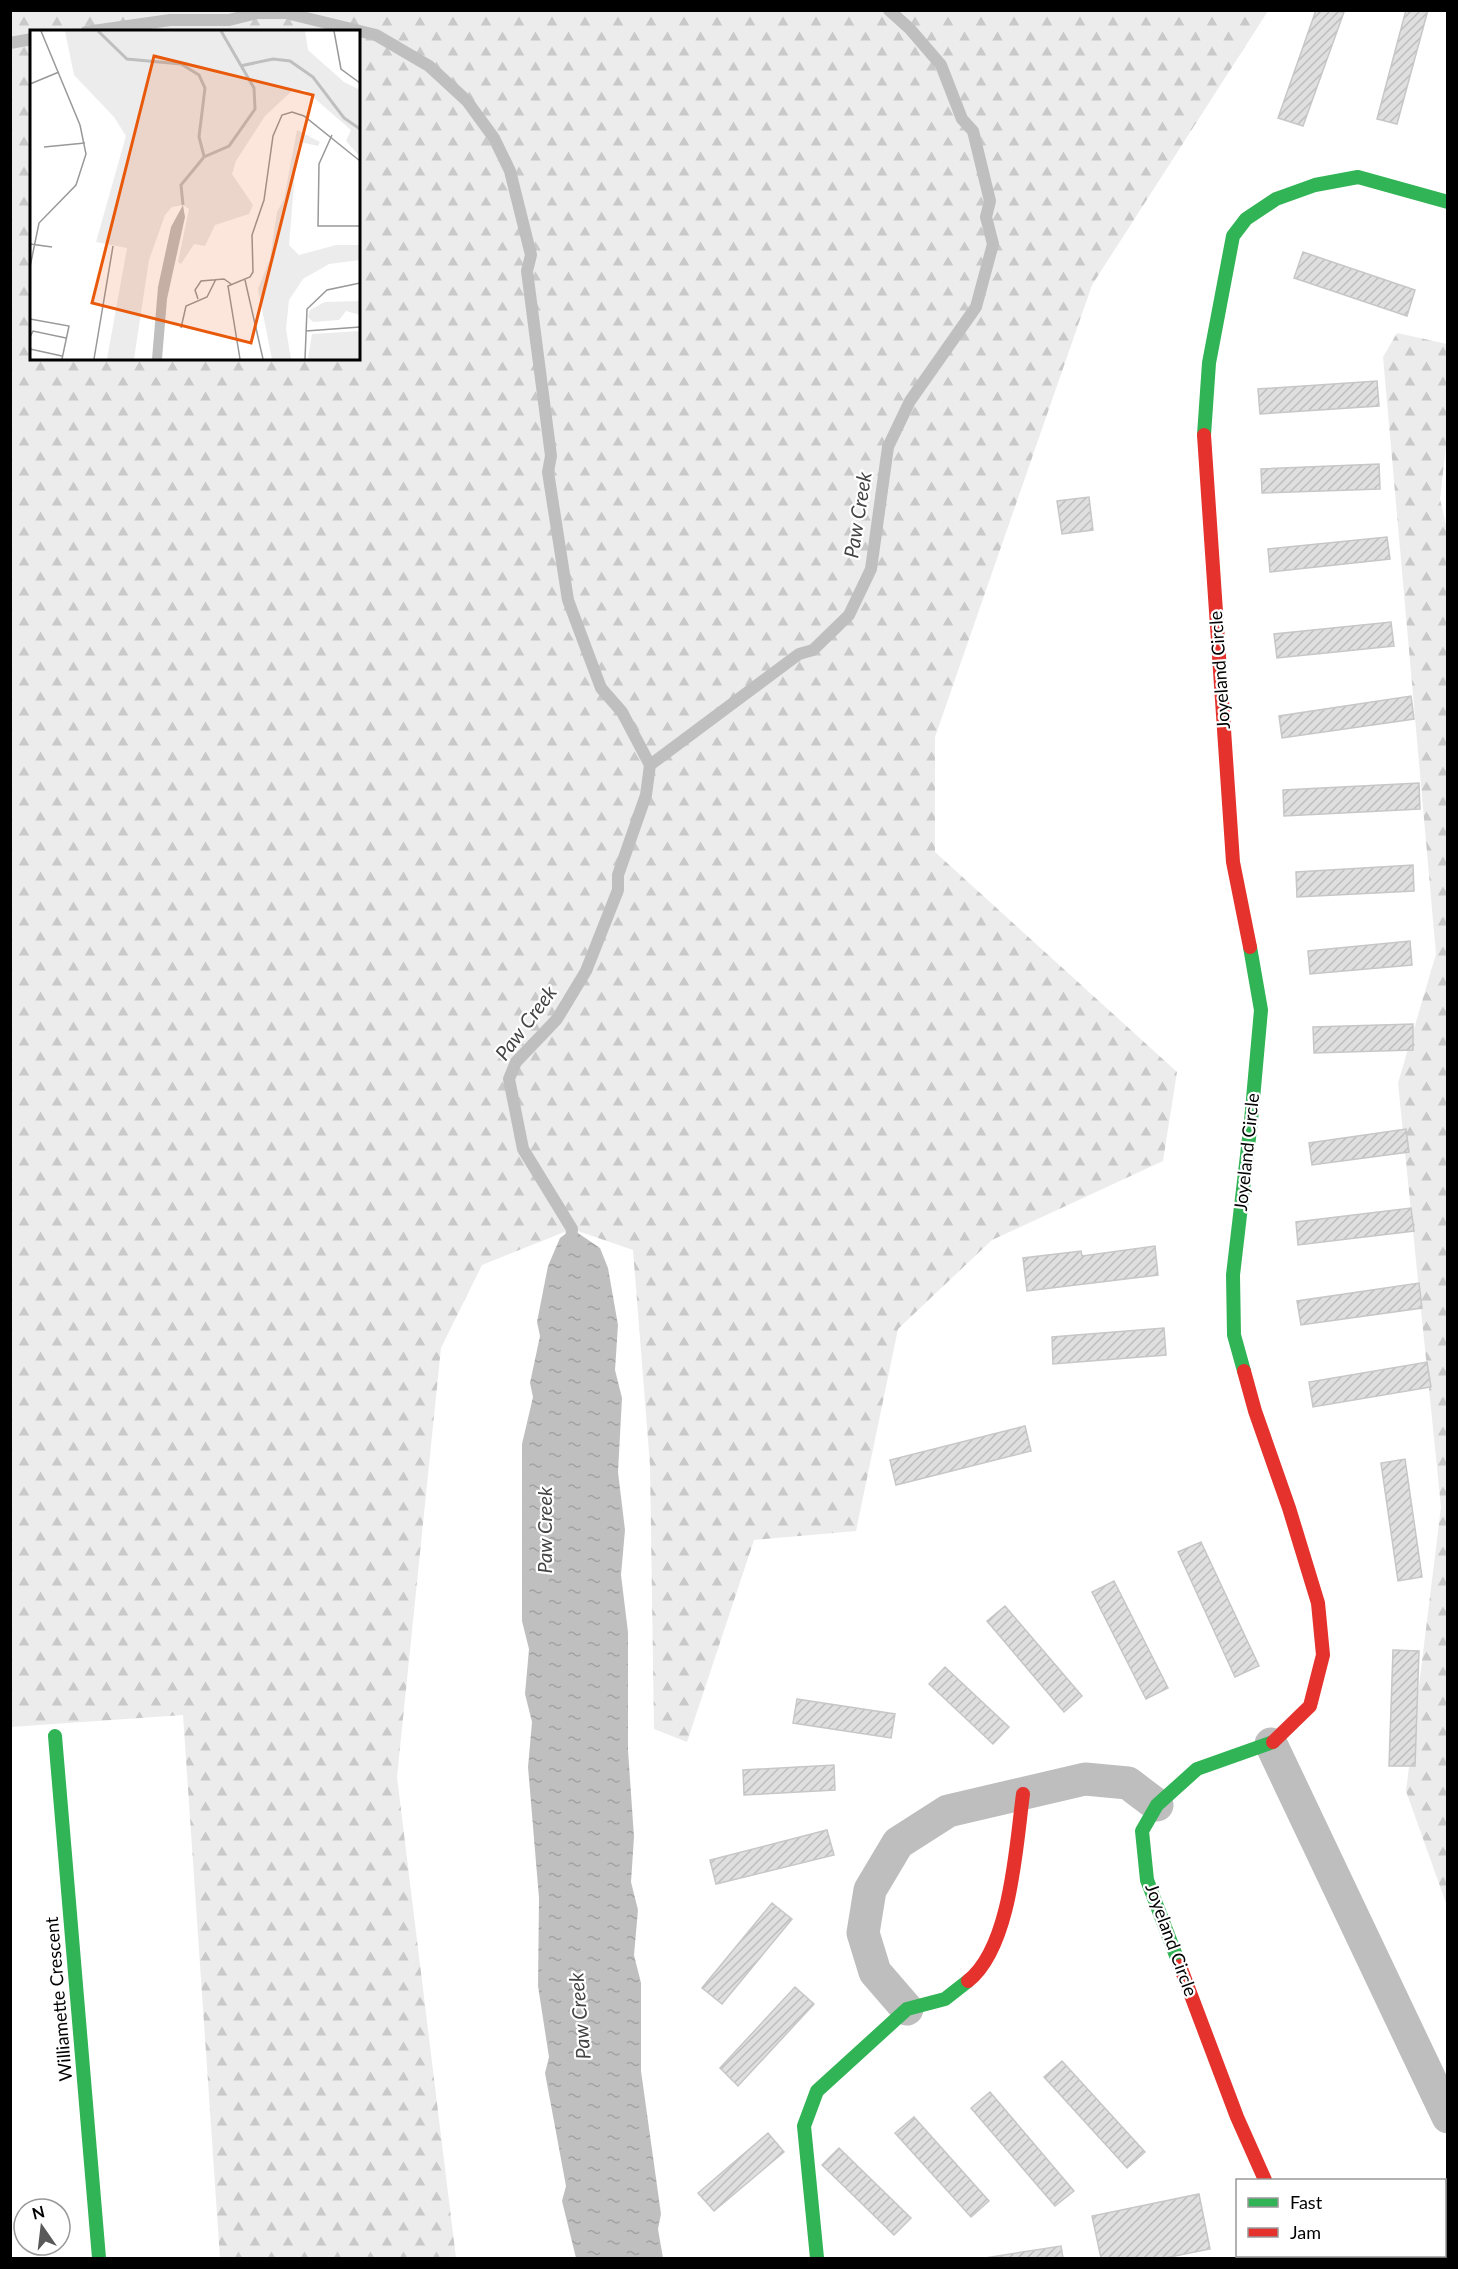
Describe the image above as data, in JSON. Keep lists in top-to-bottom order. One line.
{"streets":{"street":["Joyeland Circle","Williamette Crescent"]},"water":["Paw Creek"],"legend":["Fast","Jam"],"north":"top"}
